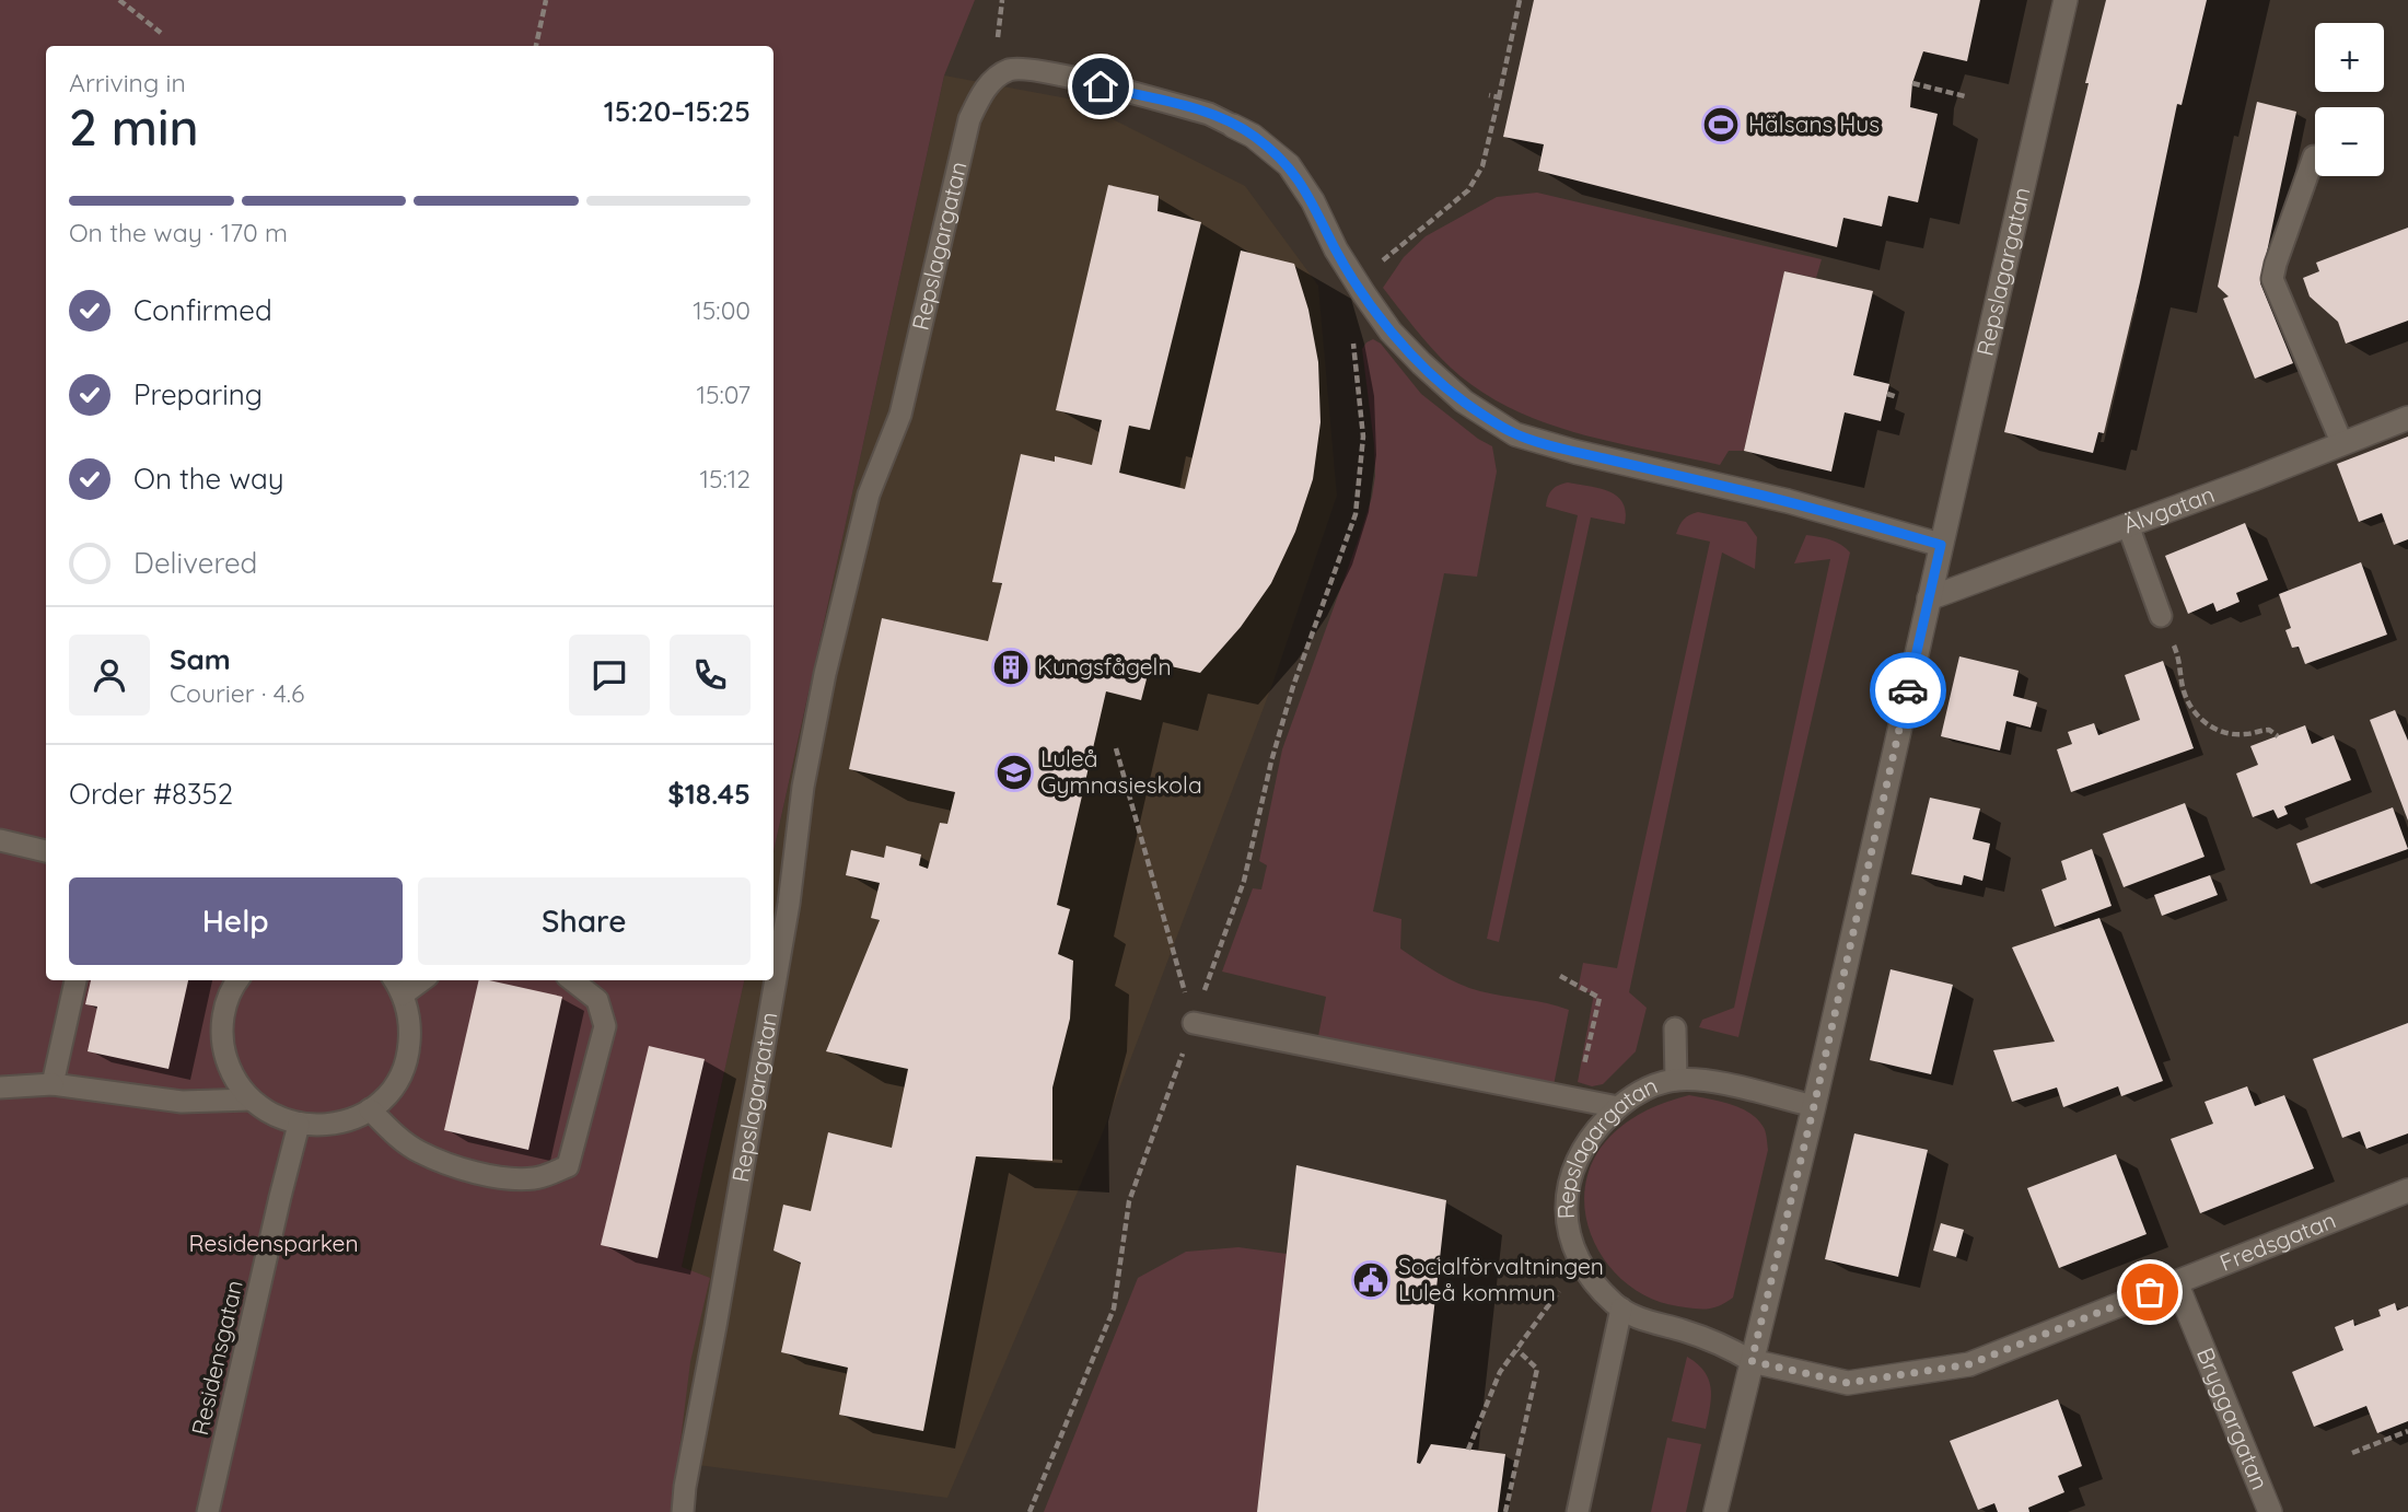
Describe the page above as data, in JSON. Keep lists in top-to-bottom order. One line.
{"streets":{"street":["Repslagargatan","Älvgatan","Fredsgatan","Bryggargatan"],"lane":["Residensgatan"]},"crossings":[["Repslagargatan","Älvgatan"],["Repslagargatan","Fredsgatan"],["Fredsgatan","Bryggargatan"]],"parks":["Residensparken"],"places":{"sports":["Hälsans Hus"],"building":["Kungsfågeln"],"school or university":["Luleå Gymnasieskola"],"public building":["Socialförvaltningen Luleå kommun"]},"page":{"map_buttons":["+","−"],"heading":["2 min","Arriving in","15:20–15:25"],"panel":["Sam","Courier · 4.6","Order #8352","$18.45"],"bar":"On the way · 170 m","list":[["Confirmed","15:00"],["Preparing","15:07"],["On the way","15:12"],"Delivered"],"buttons":["Help","Share"]}}
